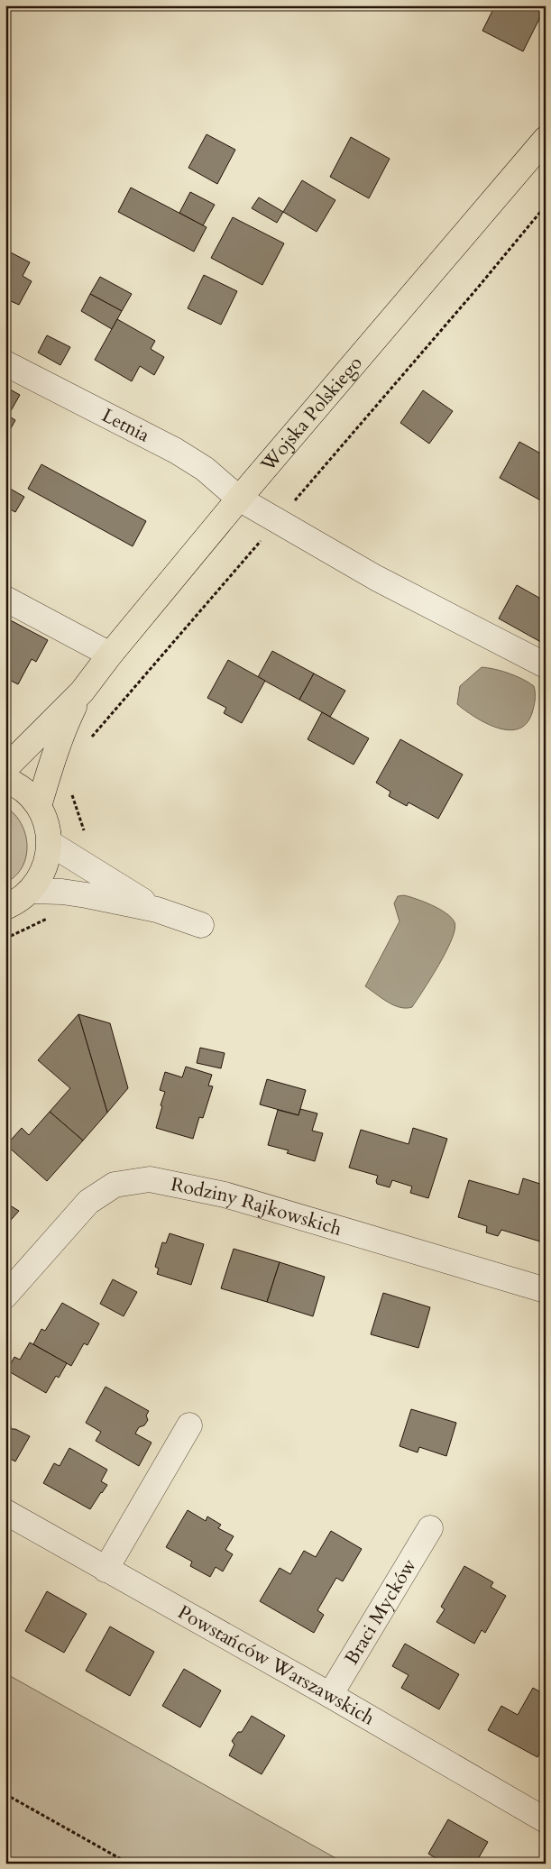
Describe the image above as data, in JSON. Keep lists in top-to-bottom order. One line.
{"streets":{"main road":["Wojska Polskiego"],"street":["Letnia","Rodziny Rajkowskich","Braci Mycków","Powstańców Warszawskich"]},"crossings":[["Wojska Polskiego","Letnia"],["Braci Mycków","Powstańców Warszawskich"]]}
